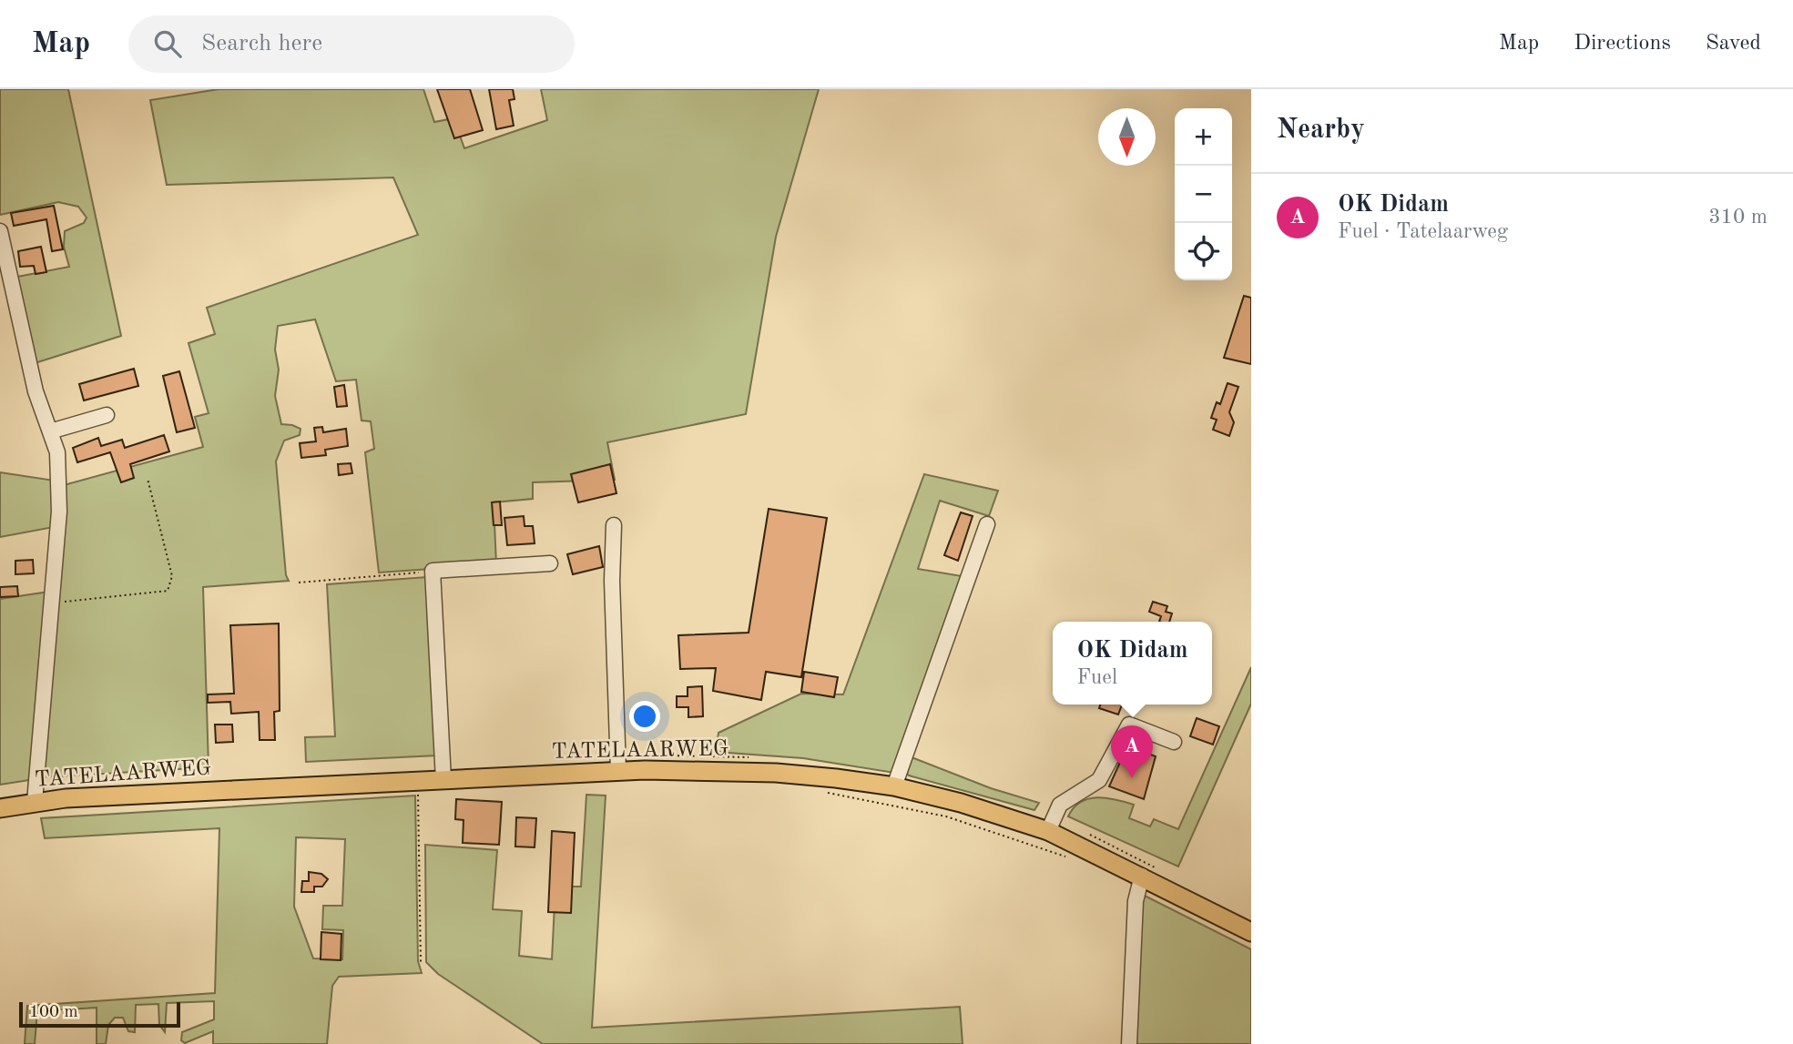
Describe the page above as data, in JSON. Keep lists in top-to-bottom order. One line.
{"streets":{"main road":["TATELAARWEG"]},"scale_bar":"100 m","north":"bottom","page":{"header":"Map","search":"Search here","nav":["Map","Directions","Saved"],"heading":"Nearby","map_buttons":["+","−"],"list":[{"mark":"A","name":"OK Didam","note":"Fuel · Tatelaarweg","value":"310 m"}],"popup":["OK Didam","Fuel"],"pins":"A","scale":"100 m"}}
